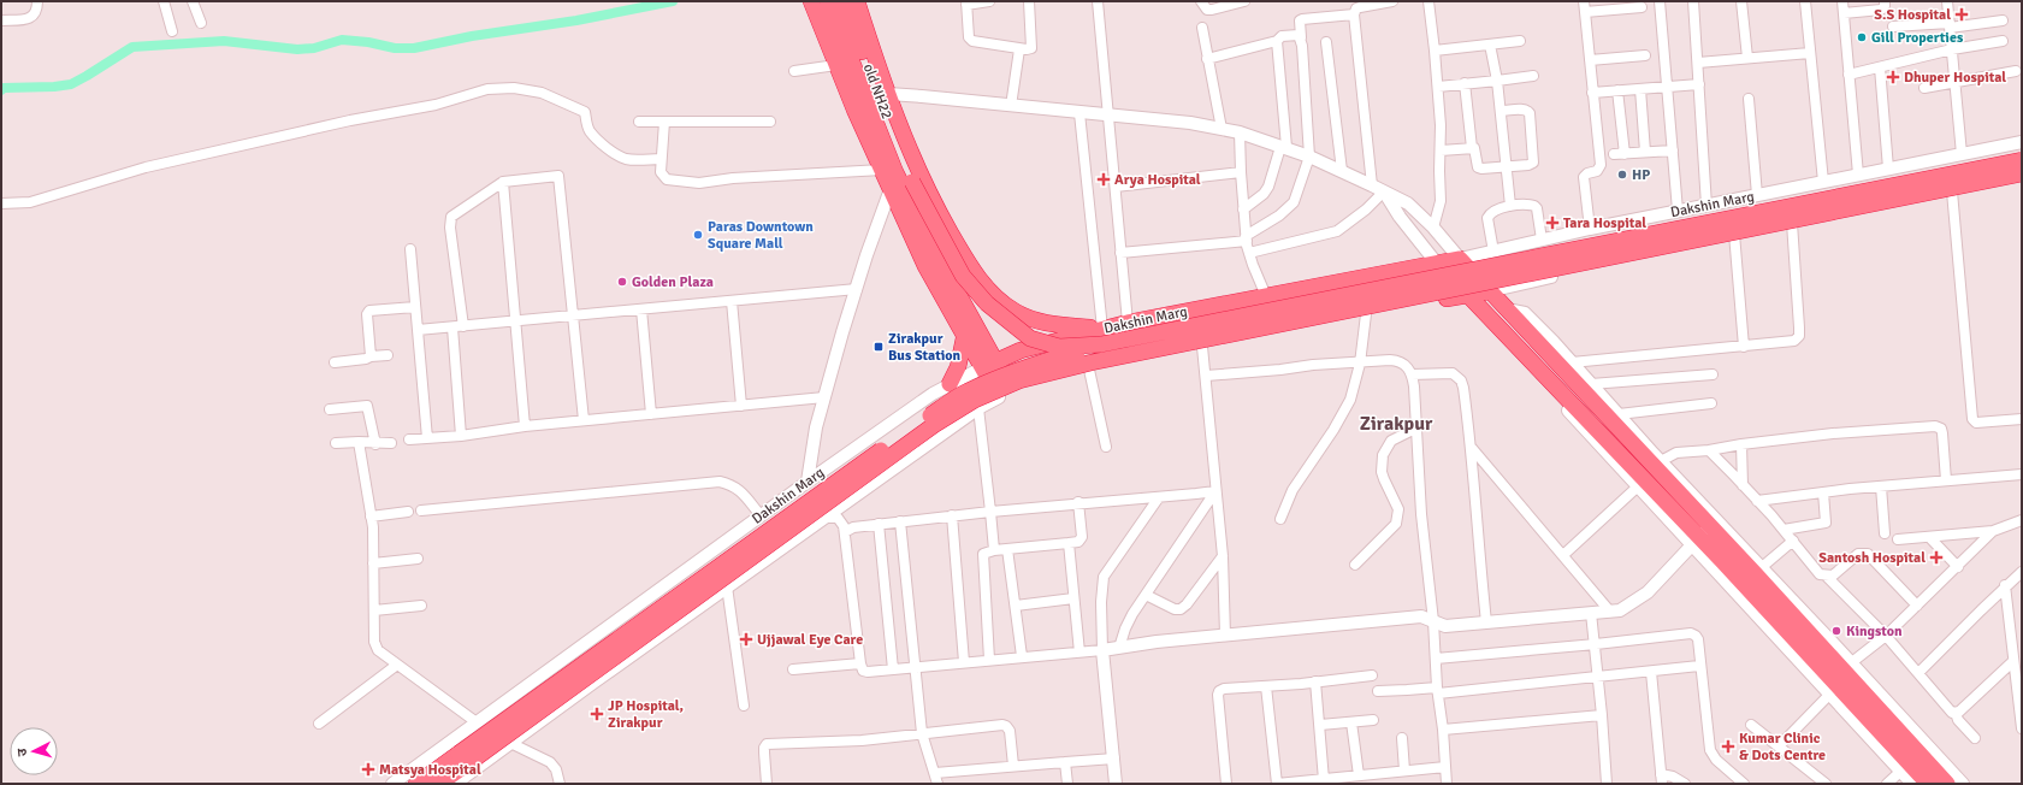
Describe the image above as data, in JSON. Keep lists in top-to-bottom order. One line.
{"streets":{"highway":["old NH22","Dakshin Marg"]},"crossings":[["old NH22","Dakshin Marg"]],"districts":["Zirakpur"],"places":{"health":["S.S Hospital","Dhuper Hospital","Arya Hospital","Tara Hospital","Santosh Hospital","Ujjawal Eye Care","JP Hospital, Zirakpur","Kumar Clinic & Dots Centre","Matsya Hospital"],"other":["Gill Properties","HP","Paras Downtown Square Mall","Golden Plaza","Kingston"],"transit":["Zirakpur Bus Station"]},"north":"left"}
